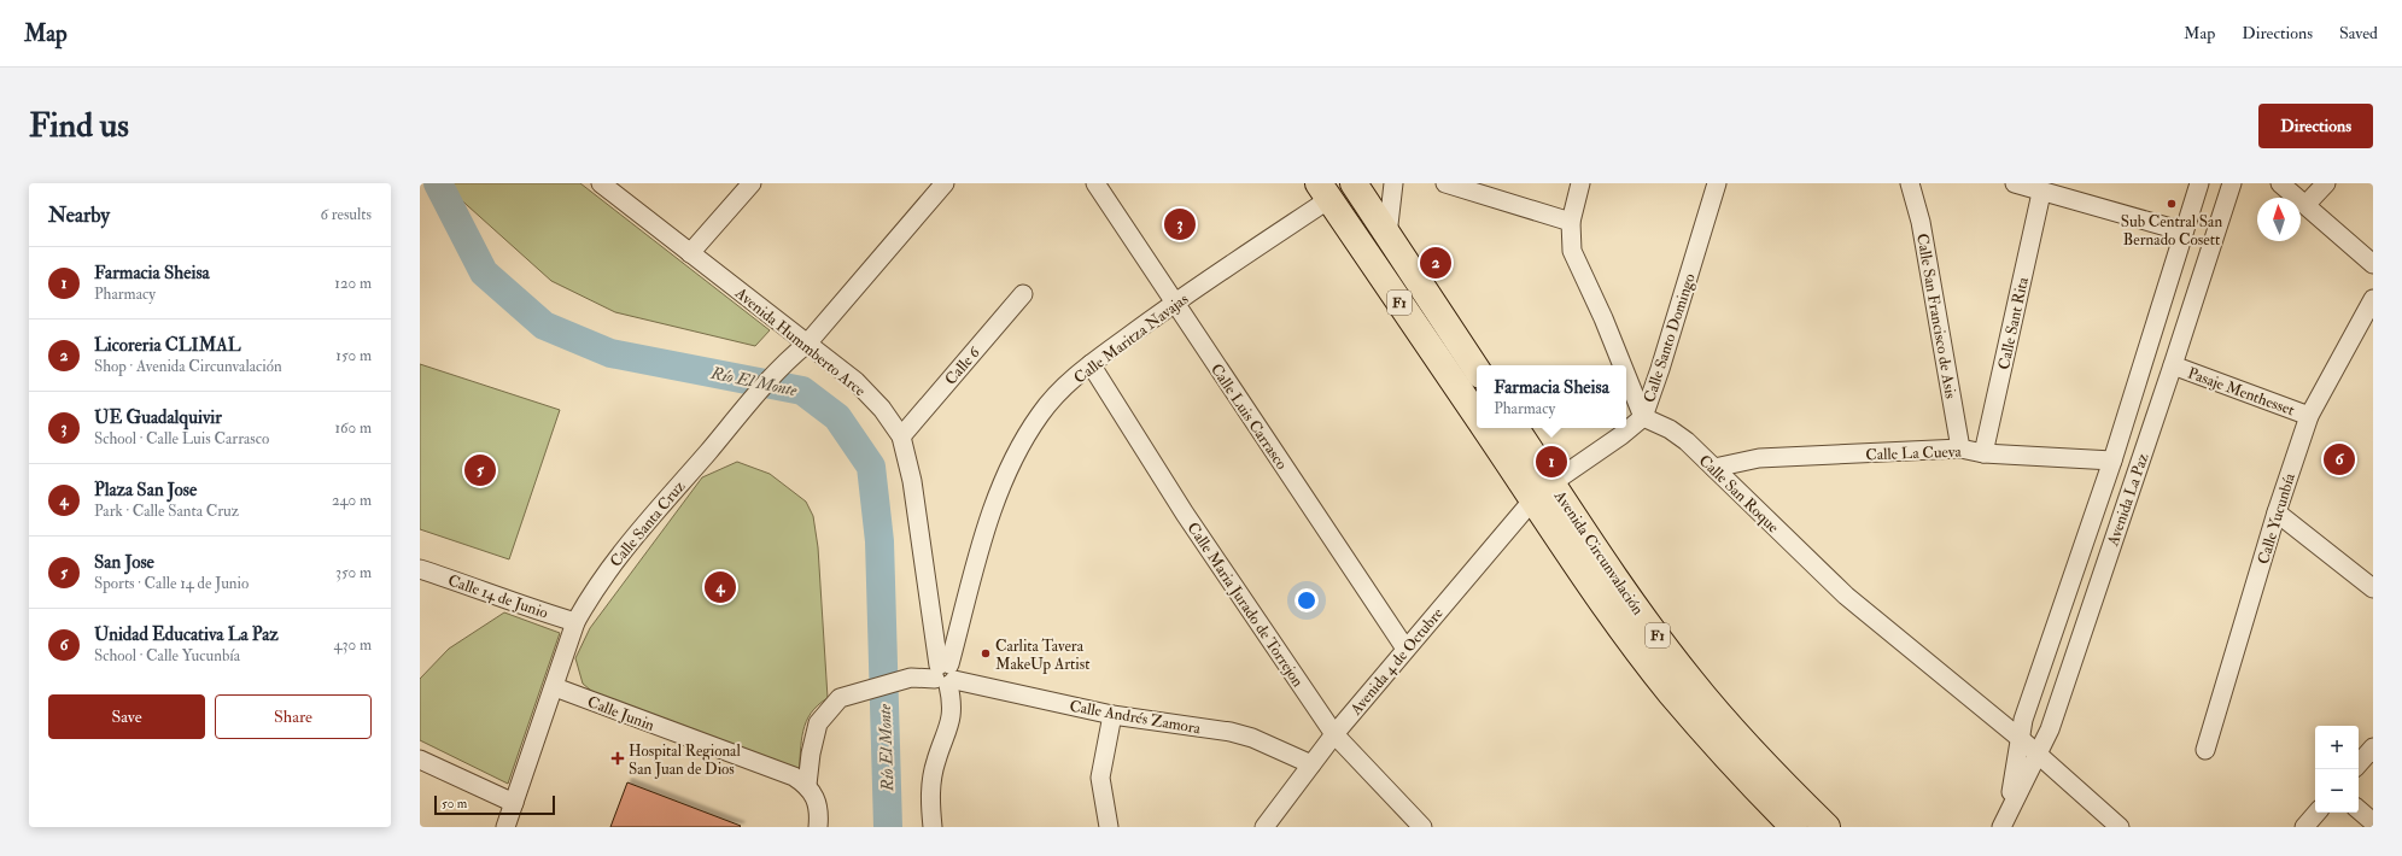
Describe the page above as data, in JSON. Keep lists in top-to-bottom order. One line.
{"streets":{"highway":["F1","Avenida Circunvalación"],"street":["Calle San Francisco de Asis","Calle Sant Rita","Calle Maritza Navajas","Calle Santo Domingo","Avenida Hummberto Arce","Calle 6","Pasaje Menthesset","Calle Luis Carrasco","Calle La Cueva","Calle San Roque","Avenida La Paz","Calle Yucunbía","Calle Santa Cruz","Calle 14 de Junio","Calle Maria Jurado de Torrejon","Avenida 4 de Octubre","Calle Junin","Calle Andrés Zamora"]},"crossings":[["F1","Calle Maritza Navajas"],["Calle San Francisco de Asis","Calle La Cueva"],["Calle Sant Rita","Calle La Cueva"],["Calle Maritza Navajas","Avenida Hummberto Arce"],["Calle Maritza Navajas","Calle Luis Carrasco"],["Calle Maritza Navajas","Calle Maria Jurado de Torrejon"],["Calle Maritza Navajas","Calle Andrés Zamora"],["Calle Santo Domingo","Calle San Roque"],["Calle Santo Domingo","Avenida Circunvalación"],["Calle Santo Domingo","Avenida 4 de Octubre"],["Avenida Hummberto Arce","Calle 6"],["Avenida Hummberto Arce","Calle Santa Cruz"],["Avenida Hummberto Arce","Calle Andrés Zamora"],["Pasaje Menthesset","Avenida La Paz"],["Pasaje Menthesset","Calle Yucunbía"],["Calle Luis Carrasco","Avenida 4 de Octubre"],["Calle La Cueva","Calle San Roque"],["Calle La Cueva","Avenida La Paz"],["Calle San Roque","Avenida La Paz"],["Calle Santa Cruz","Calle 14 de Junio"],["Calle Santa Cruz","Calle Junin"],["Avenida Circunvalación","Avenida 4 de Octubre"],["Calle Maria Jurado de Torrejon","Avenida 4 de Octubre"],["Avenida 4 de Octubre","Calle Andrés Zamora"],["Calle Junin","Calle Andrés Zamora"]],"water":["Río El Monte"],"places":{"other":["Sub Central San Bernado Cosett","Carlita Tavera MakeUp Artist"],"health":["Hospital Regional San Juan de Dios"]},"scale_bar":"50 m","north":"top","page":{"header":"Map","nav":["Map","Directions","Saved"],"buttons":["Directions",["Save","Share"]],"title":"Find us","heading":["Nearby","6 results"],"pins":["3","2","6","1","5","4"],"list":[{"mark":"1","name":"Farmacia Sheisa","note":"Pharmacy","value":"120 m"},{"mark":"2","name":"Licoreria CLIMAL","note":"Shop · Avenida Circunvalación","value":"150 m"},{"mark":"3","name":"UE Guadalquivir","note":"School · Calle Luis Carrasco","value":"160 m"},{"mark":"4","name":"Plaza San Jose","note":"Park · Calle Santa Cruz","value":"240 m"},{"mark":"5","name":"San Jose","note":"Sports · Calle 14 de Junio","value":"350 m"},{"mark":"6","name":"Unidad Educativa La Paz","note":"School · Calle Yucunbía","value":"430 m"}],"popup":["Farmacia Sheisa","Pharmacy"],"map_buttons":["+","−"],"scale":"50 m"}}
